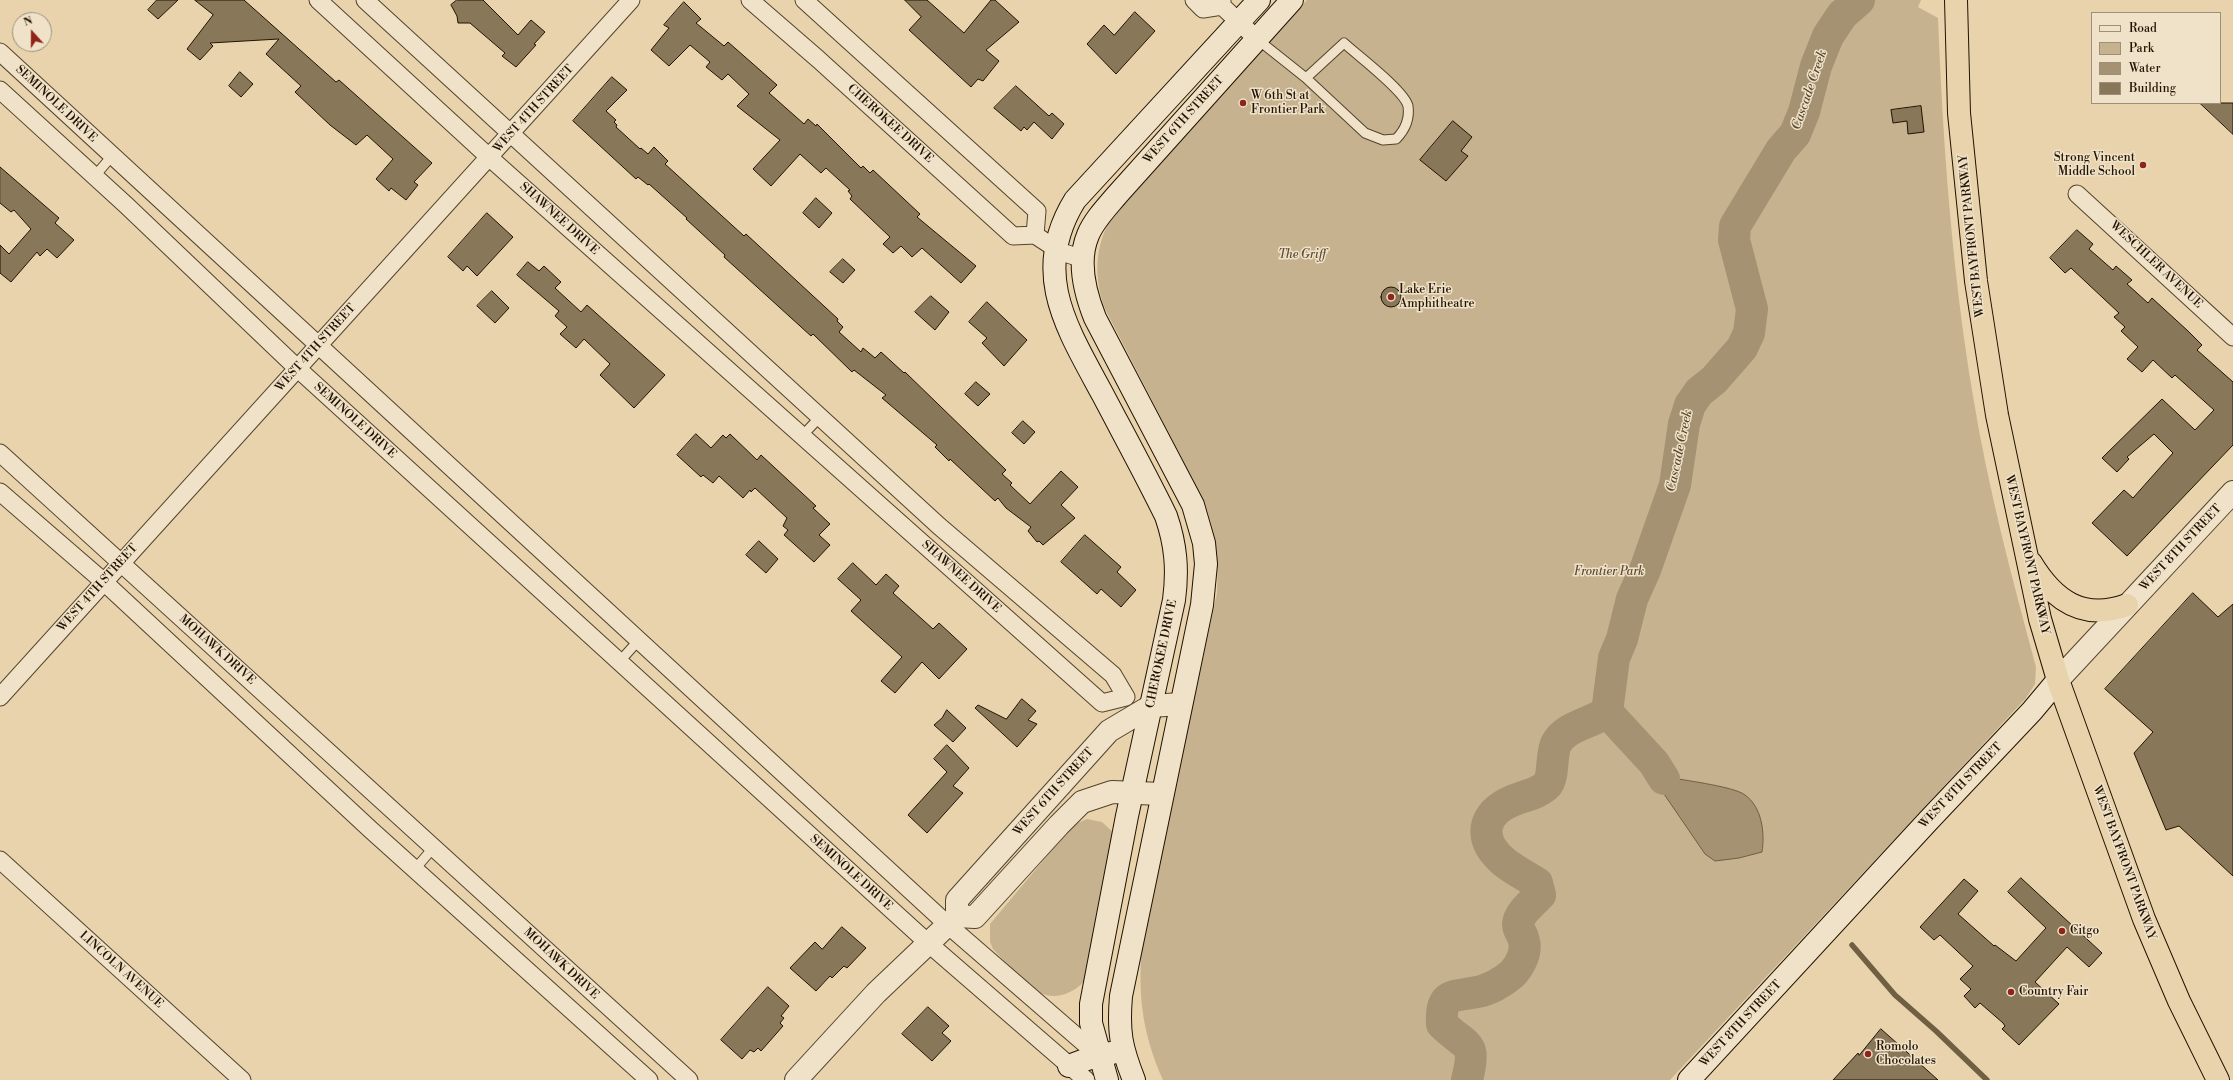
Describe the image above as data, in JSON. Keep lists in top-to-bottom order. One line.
{"streets":{"highway":["WEST BAYFRONT PARKWAY"],"main road":["WEST 6TH STREET","CHEROKEE DRIVE","WEST 8TH STREET"],"street":["SEMINOLE DRIVE","WEST 4TH STREET","SHAWNEE DRIVE","WESCHLER AVENUE","MOHAWK DRIVE","LINCOLN AVENUE"]},"crossings":[["SEMINOLE DRIVE","WEST 4TH STREET"],["SEMINOLE DRIVE","WEST 6TH STREET"],["SEMINOLE DRIVE","CHEROKEE DRIVE"],["WEST 4TH STREET","SHAWNEE DRIVE"],["WEST 4TH STREET","MOHAWK DRIVE"],["WEST 6TH STREET","CHEROKEE DRIVE"],["WEST BAYFRONT PARKWAY","WEST 8TH STREET"]],"water":["Cascade Creek"],"parks":["The Griff","Frontier Park"],"places":["W 6th St at Frontier Park","Strong Vincent Middle School","Lake Erie Amphitheatre","Citgo","Country Fair","Romolo Chocolates"],"legend":["Road","Park","Water","Building"],"north":"top"}
